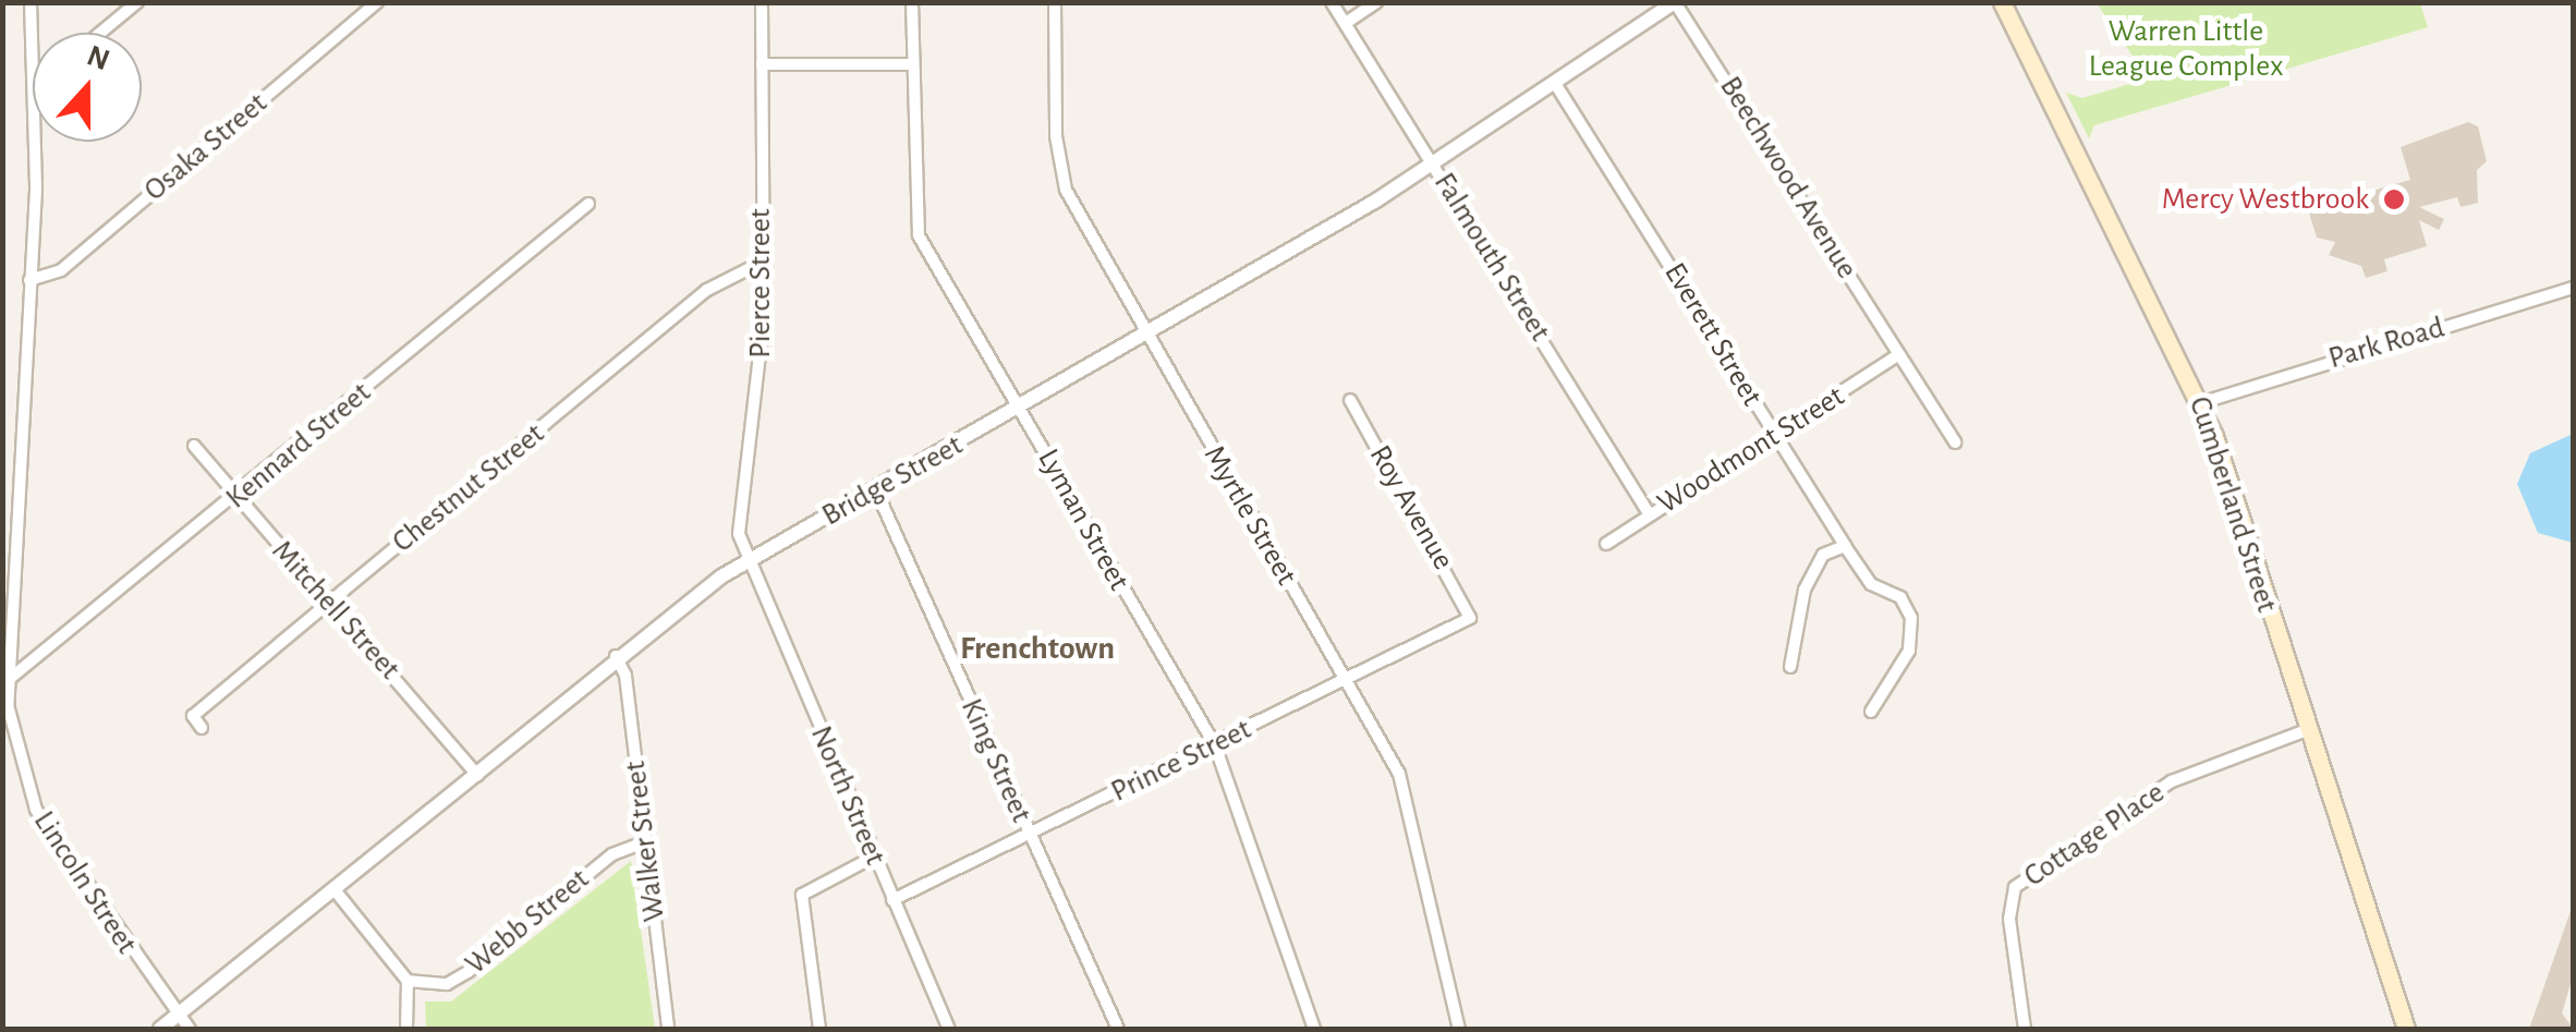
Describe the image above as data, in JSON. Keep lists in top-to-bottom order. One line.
{"streets":{"main road":["Cumberland Street"],"street":["Osaka Street","Beechwood Avenue","Falmouth Street","Pierce Street","Everett Street","Park Road","Kennard Street","Woodmont Street","Bridge Street","Chestnut Street","Roy Avenue","Myrtle Street","Lyman Street","Mitchell Street","King Street","Prince Street","North Street","Cottage Place","Walker Street","Lincoln Street","Webb Street"]},"crossings":[["Osaka Street","Lincoln Street"],["Beechwood Avenue","Woodmont Street"],["Beechwood Avenue","Bridge Street"],["Falmouth Street","Woodmont Street"],["Falmouth Street","Bridge Street"],["Pierce Street","Bridge Street"],["Pierce Street","Chestnut Street"],["Pierce Street","North Street"],["Everett Street","Woodmont Street"],["Everett Street","Bridge Street"],["Park Road","Cumberland Street"],["Kennard Street","Mitchell Street"],["Kennard Street","Lincoln Street"],["Bridge Street","Myrtle Street"],["Bridge Street","Lyman Street"],["Bridge Street","Mitchell Street"],["Bridge Street","King Street"],["Bridge Street","North Street"],["Bridge Street","Walker Street"],["Bridge Street","Lincoln Street"],["Chestnut Street","Mitchell Street"],["Cumberland Street","Cottage Place"],["Roy Avenue","Prince Street"],["Myrtle Street","Prince Street"],["Lyman Street","Prince Street"],["King Street","Prince Street"],["Prince Street","North Street"],["Walker Street","Webb Street"]],"districts":["Frenchtown"],"parks":["Warren Little League Complex"],"places":["Mercy Westbrook"],"north":"top"}
